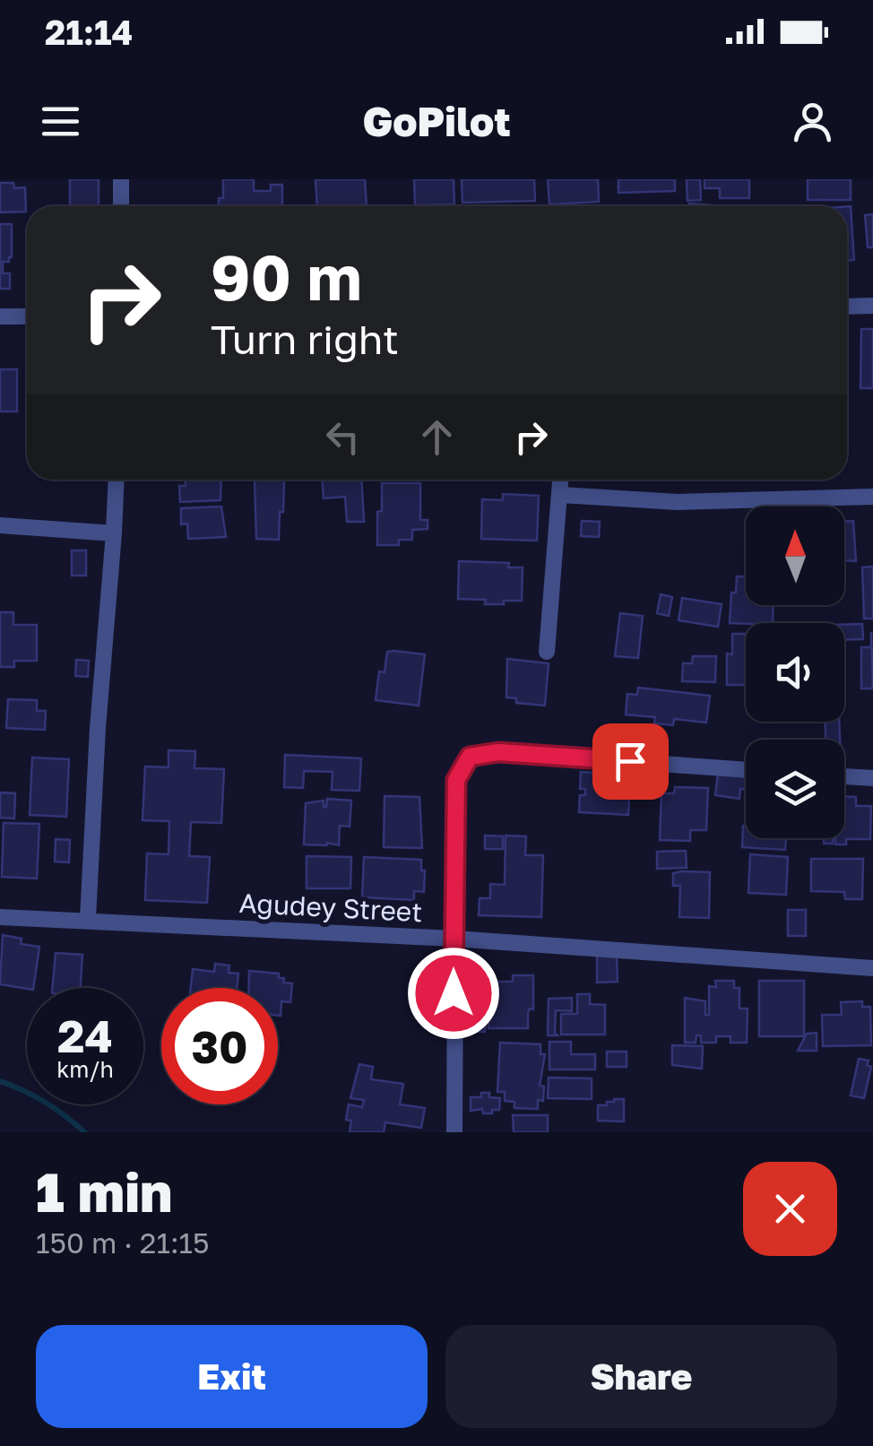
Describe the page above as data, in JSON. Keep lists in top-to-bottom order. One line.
{"streets":{"street":["Agudey Street"]},"north":"top","page":{"status":"21:14","header":"GoPilot","turn":["90 m","Turn right"],"speed":"24 km/h","limit":"30","heading":["1 min","150 m · 21:15"],"buttons":["Exit","Share"]}}
